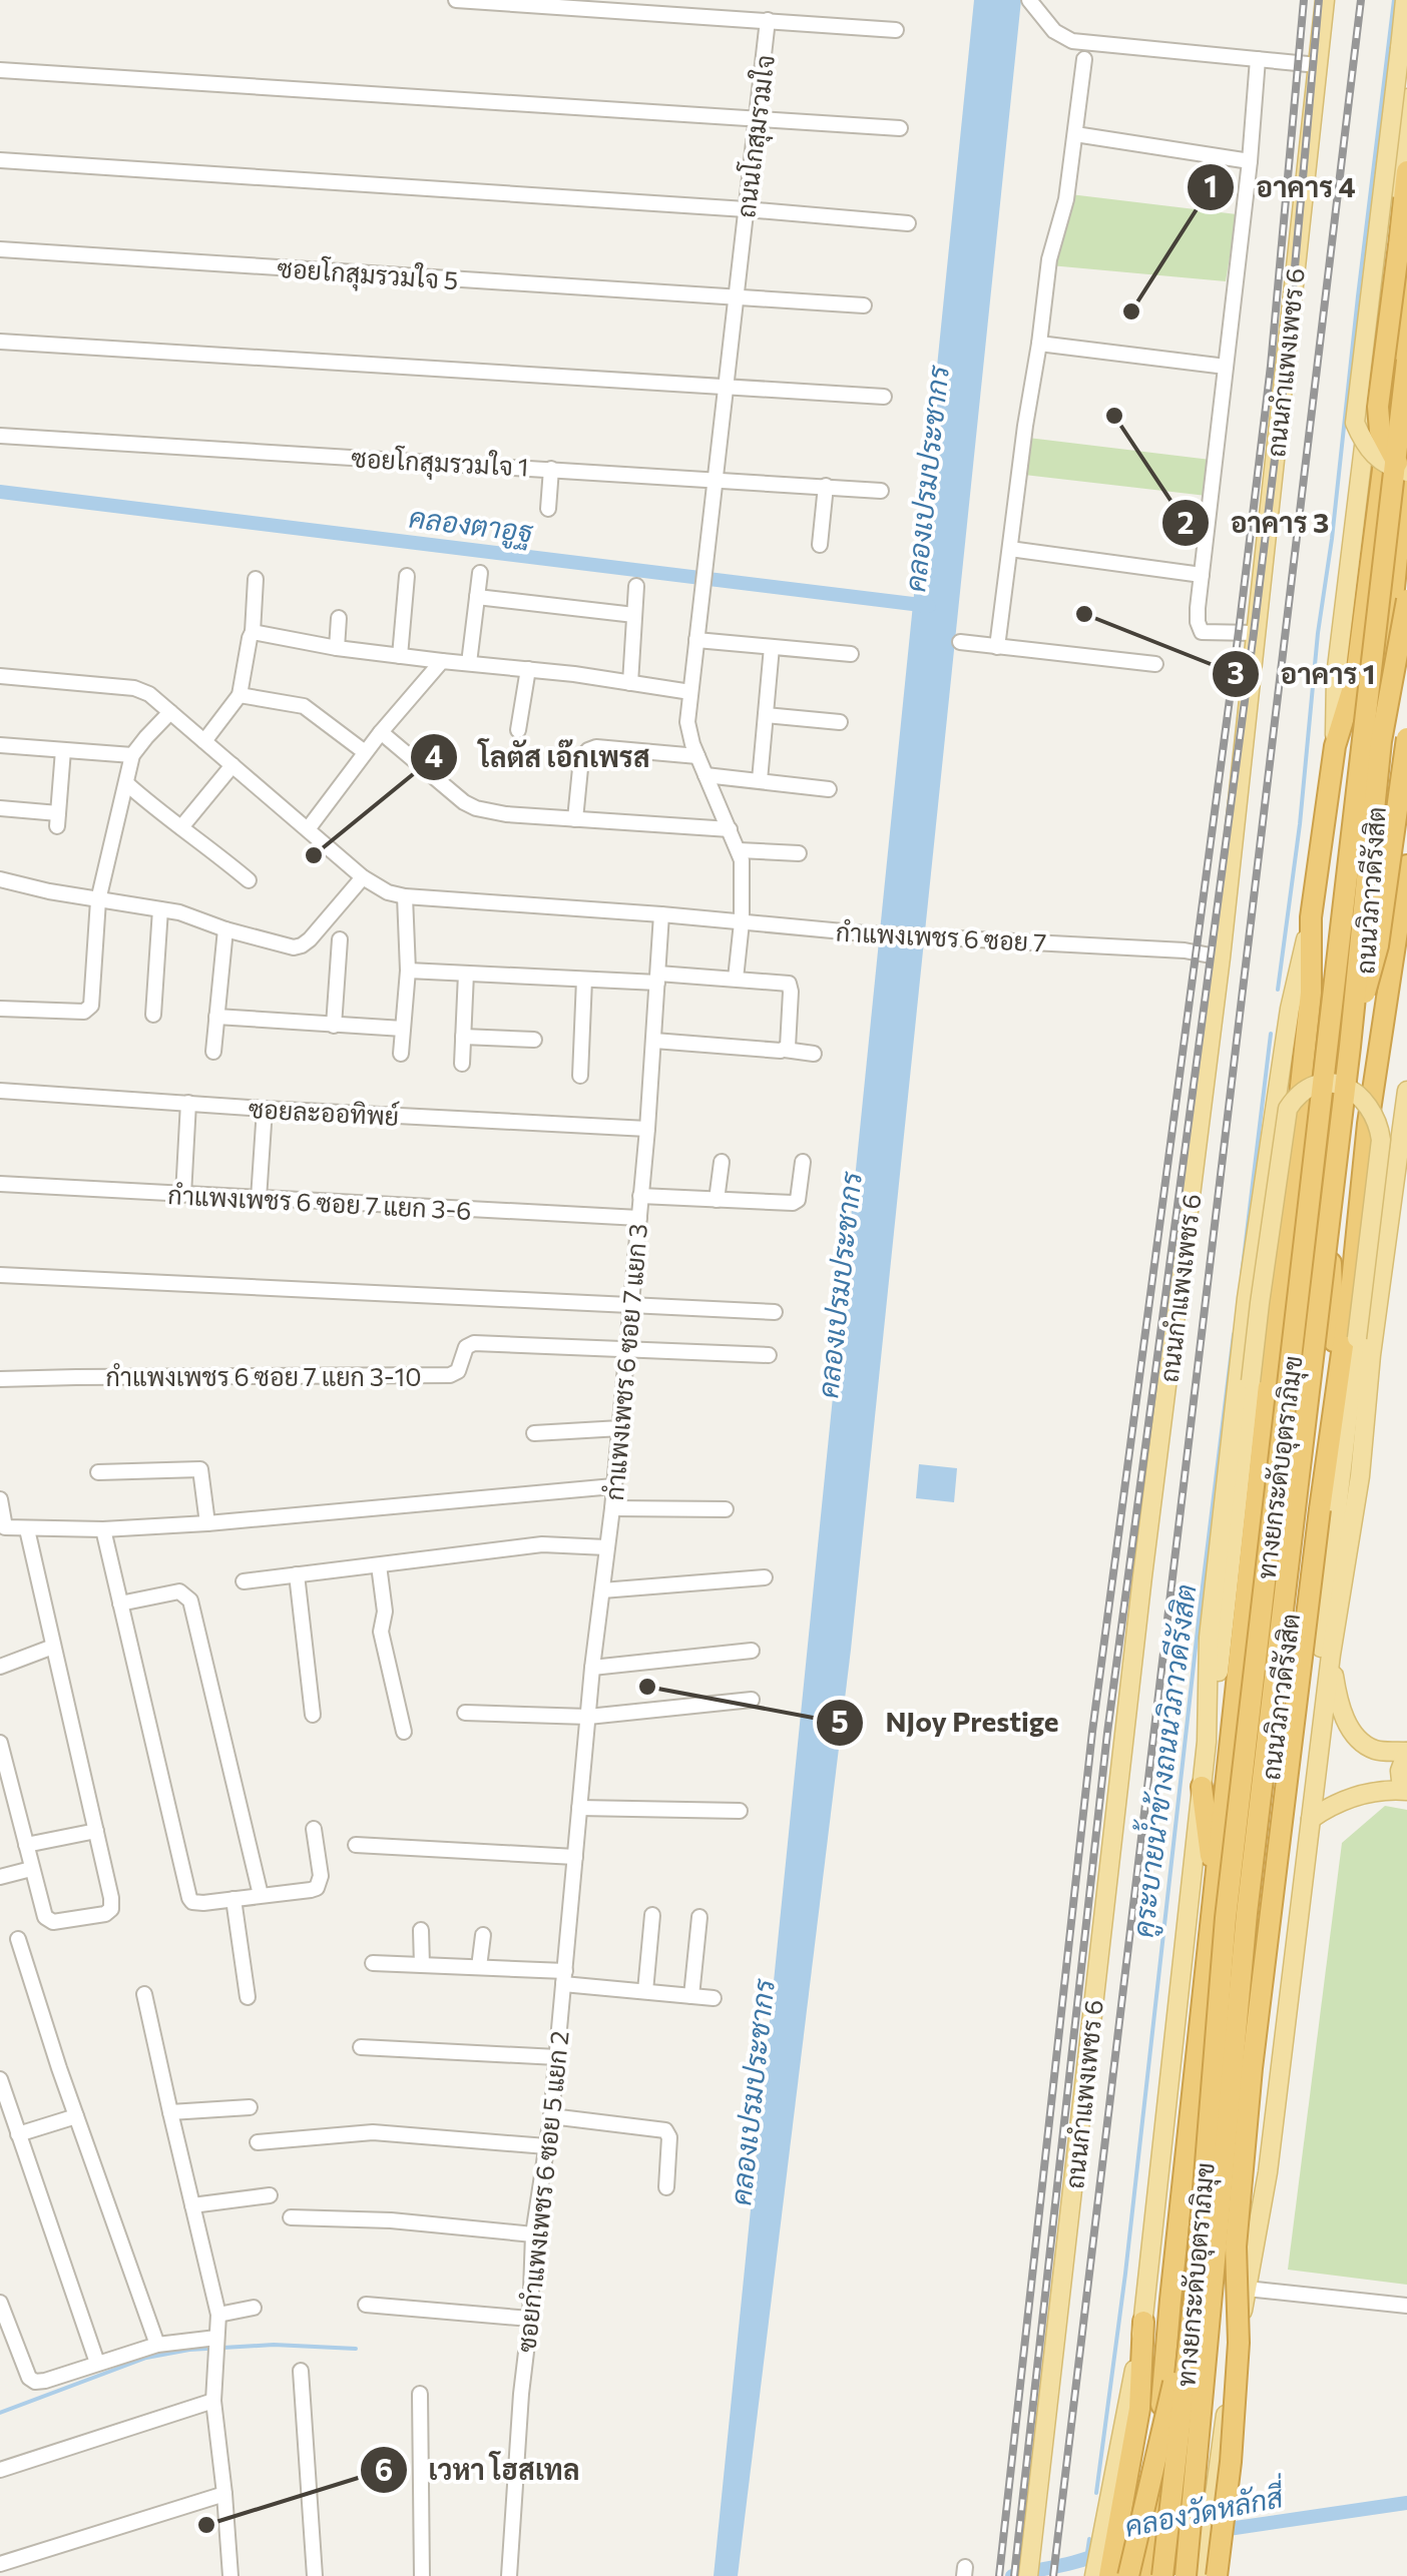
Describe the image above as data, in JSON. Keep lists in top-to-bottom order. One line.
{"streets":{"highway":["ถนนวิภาวดีรังสิต","ทางยกระดับอุตราภิมุข"],"main road":["ถนนกำแพงเพชร 6"],"street":["ถนนโกสุมรวมใจ","ซอยโกสุมรวมใจ 5","ซอยโกสุมรวมใจ 1","กำแพงเพชร 6 ซอย 7","ซอยละออทิพย์","กำแพงเพชร 6 ซอย 7 แยก 3-6","กำแพงเพชร 6 ซอย 7 แยก 3","กำแพงเพชร 6 ซอย 7 แยก 3-10","ซอยกำแพงเพชร 6 ซอย 5 แยก 2"]},"crossings":[["ถนนโกสุมรวมใจ","ซอยโกสุมรวมใจ 5"],["ถนนโกสุมรวมใจ","ซอยโกสุมรวมใจ 1"],["ถนนโกสุมรวมใจ","กำแพงเพชร 6 ซอย 7"],["ถนนกำแพงเพชร 6","กำแพงเพชร 6 ซอย 7"],["ถนนวิภาวดีรังสิต","ทางยกระดับอุตราภิมุข"],["กำแพงเพชร 6 ซอย 7","กำแพงเพชร 6 ซอย 7 แยก 3"],["ซอยละออทิพย์","กำแพงเพชร 6 ซอย 7 แยก 3"],["กำแพงเพชร 6 ซอย 7 แยก 3-6","กำแพงเพชร 6 ซอย 7 แยก 3"],["กำแพงเพชร 6 ซอย 7 แยก 3","กำแพงเพชร 6 ซอย 7 แยก 3-10"],["กำแพงเพชร 6 ซอย 7 แยก 3","ซอยกำแพงเพชร 6 ซอย 5 แยก 2"]],"water":["คลองเปรมประชากร","คลองตาอูฐ","คูระบายน้ำข้างถนนวิภาวดีรังสิต","คลองวัดหลักสี่"],"places":["อาคาร 4","อาคาร 3","อาคาร 1","โลตัส เอ๊กเพรส","NJoy Prestige","เวหา โฮสเทล"]}
